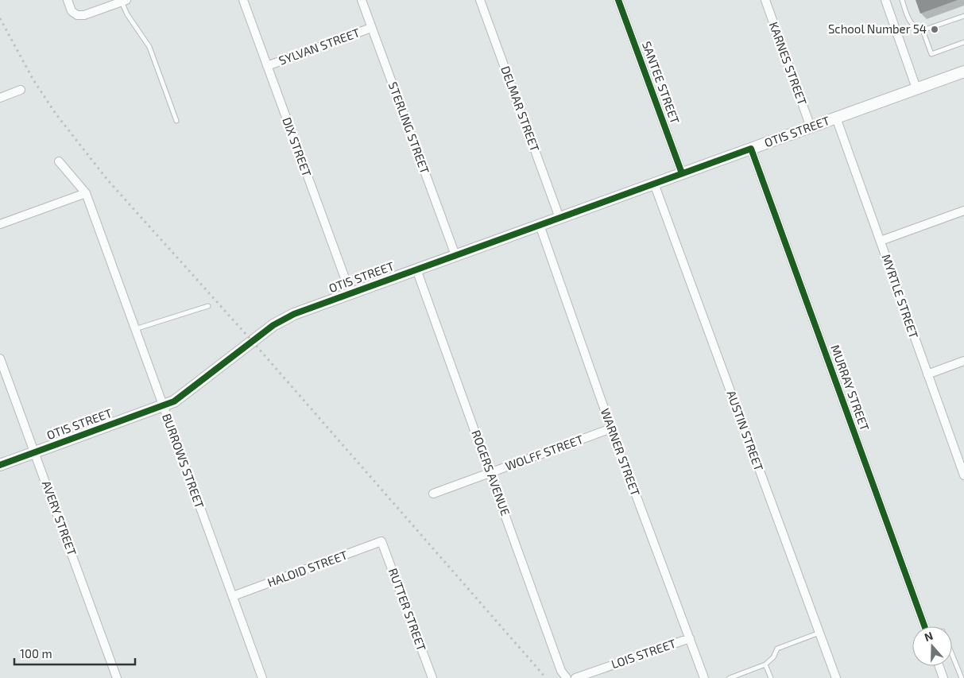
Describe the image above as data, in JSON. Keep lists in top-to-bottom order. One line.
{"streets":{"street":["SYLVAN STREET","KARNES STREET","SANTEE STREET","DELMAR STREET","STERLING STREET","OTIS STREET","DIX STREET","MYRTLE STREET","MURRAY STREET","AUSTIN STREET","WARNER STREET","WOLFF STREET","BURROWS STREET","ROGERS AVENUE","AVERY STREET","HALOID STREET","RUTTER STREET","LOIS STREET"]},"crossings":[["SYLVAN STREET","STERLING STREET"],["SYLVAN STREET","DIX STREET"],["KARNES STREET","OTIS STREET"],["SANTEE STREET","OTIS STREET"],["DELMAR STREET","OTIS STREET"],["STERLING STREET","OTIS STREET"],["OTIS STREET","DIX STREET"],["OTIS STREET","MYRTLE STREET"],["OTIS STREET","MURRAY STREET"],["OTIS STREET","AUSTIN STREET"],["OTIS STREET","WARNER STREET"],["OTIS STREET","BURROWS STREET"],["OTIS STREET","ROGERS AVENUE"],["OTIS STREET","AVERY STREET"],["WARNER STREET","WOLFF STREET"],["WARNER STREET","LOIS STREET"],["WOLFF STREET","ROGERS AVENUE"],["BURROWS STREET","HALOID STREET"],["HALOID STREET","RUTTER STREET"]],"places":["School Number 54"],"scale_bar":"100 m","north":"top"}
